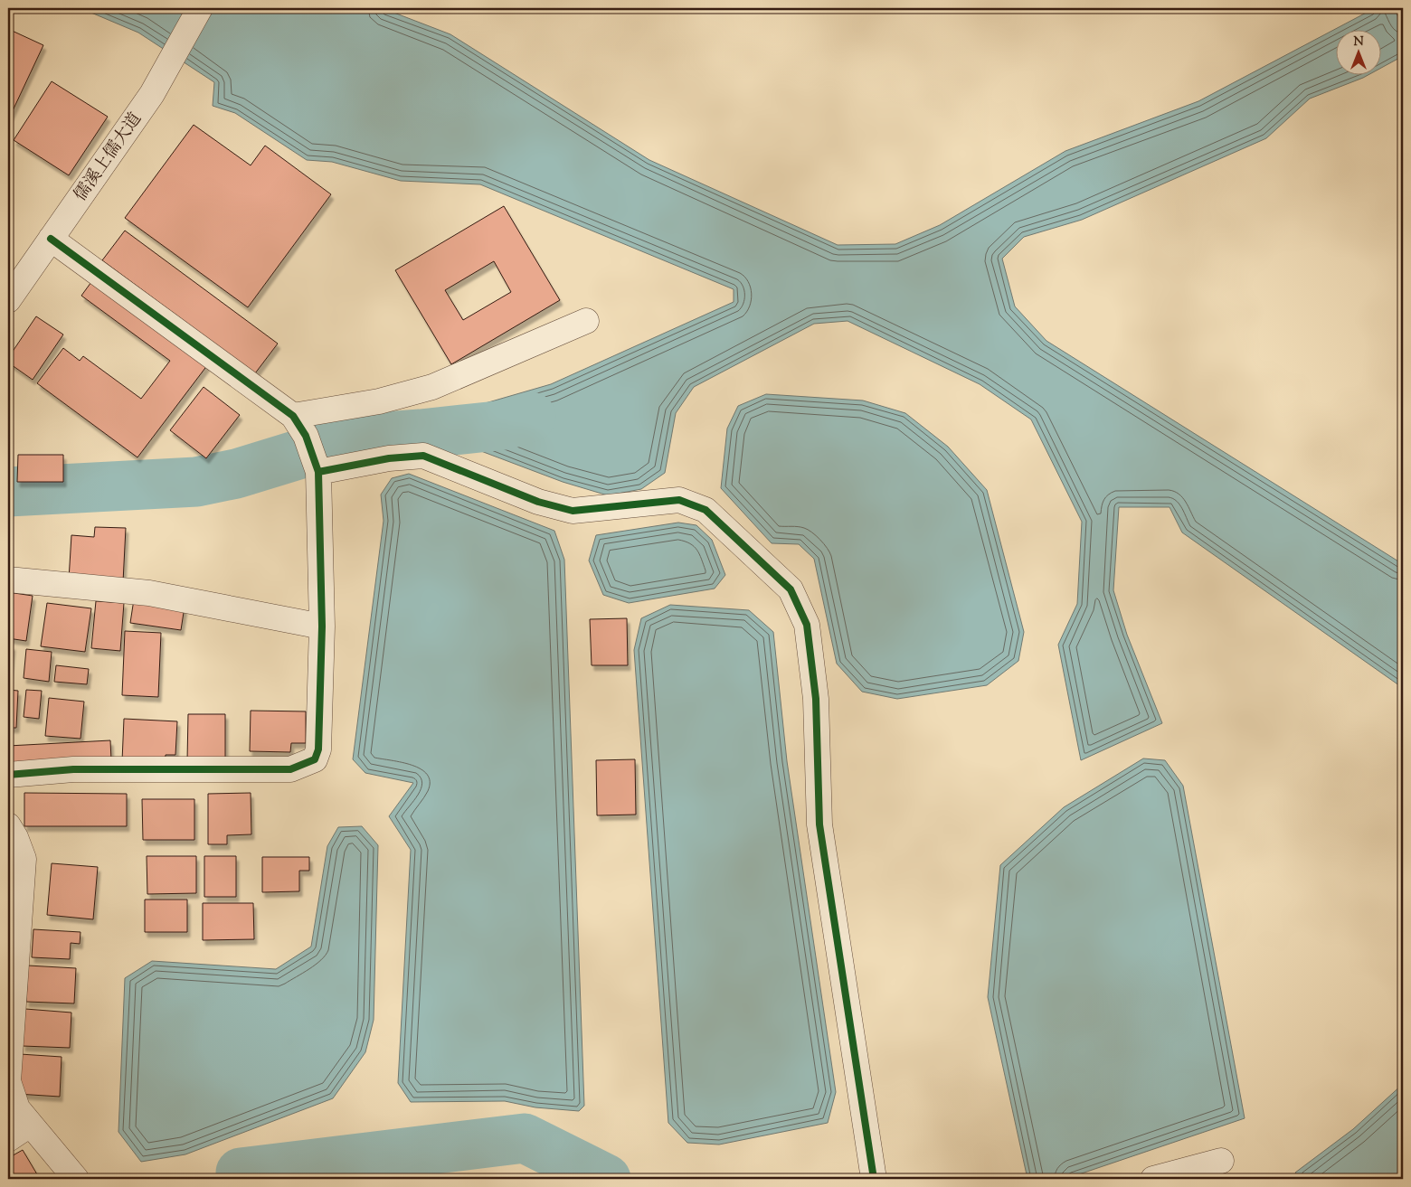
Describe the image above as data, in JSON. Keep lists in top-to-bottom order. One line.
{"streets":{"street":["儒溪上儒大道"]},"north":"top"}
